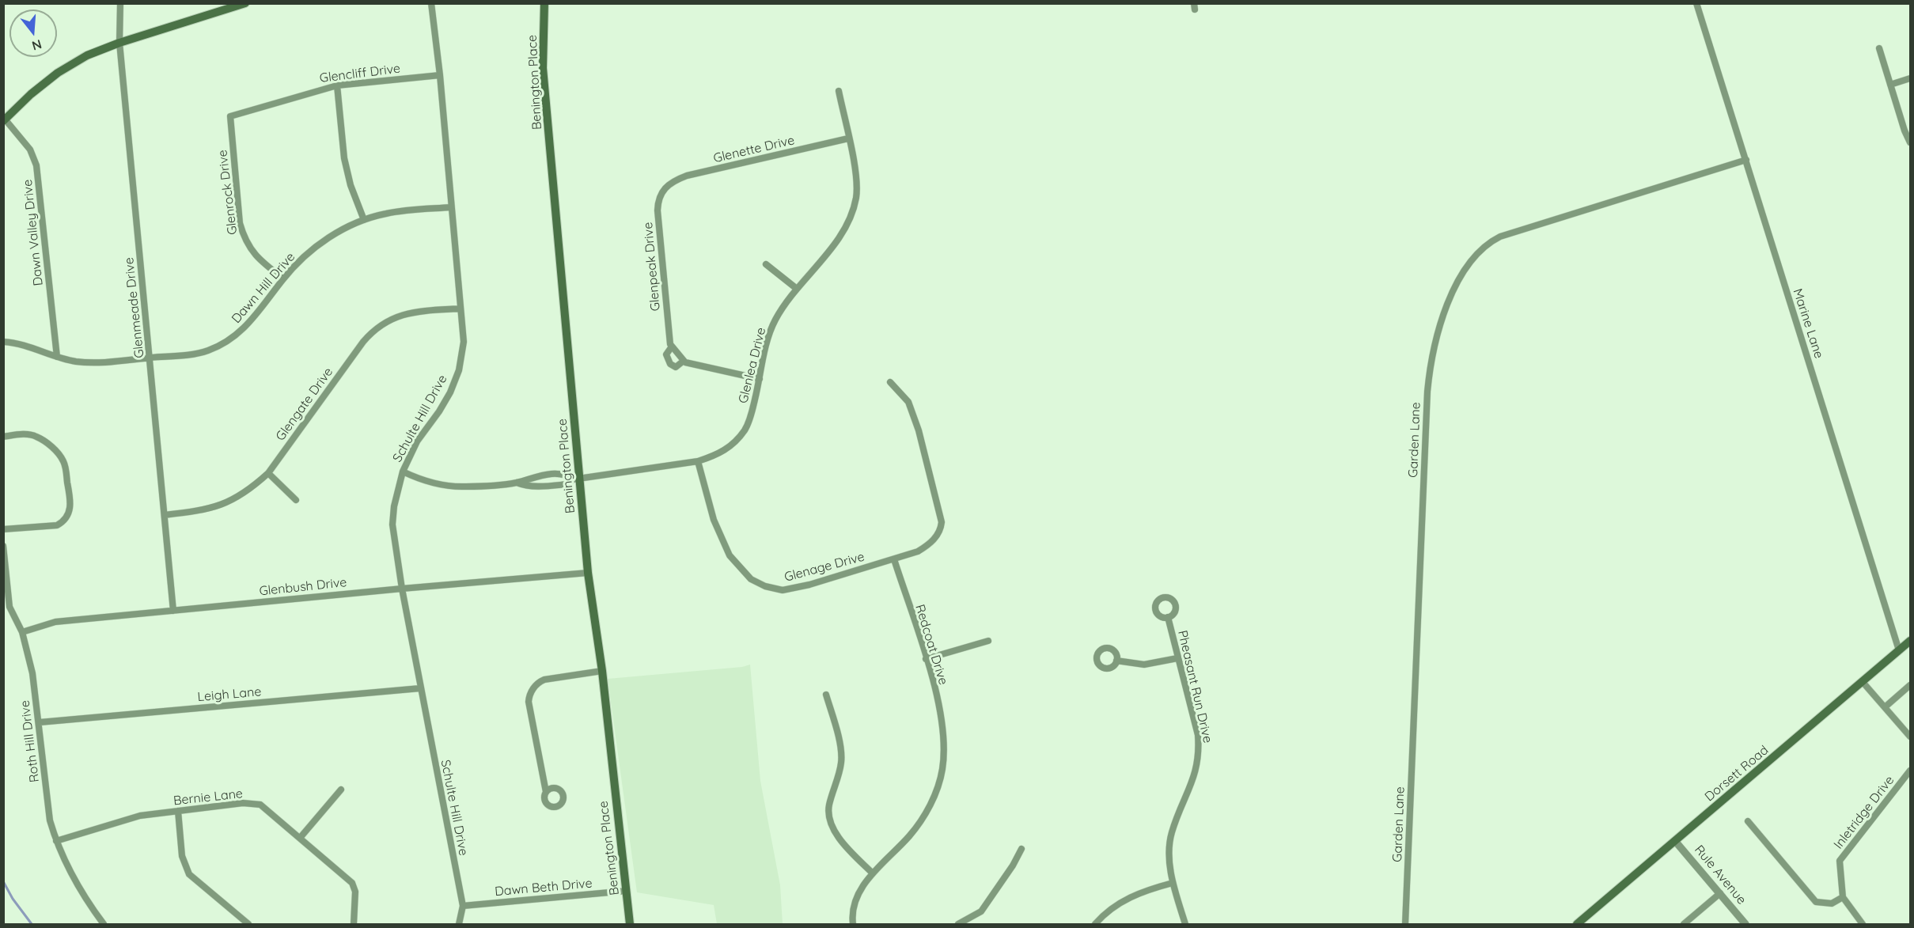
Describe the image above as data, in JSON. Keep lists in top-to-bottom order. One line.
{"streets":{"main road":["Benington Place","Dorsett Road"],"street":["Glencliff Drive","Glenette Drive","Glenrock Drive","Dawn Valley Drive","Glenpeak Drive","Dawn Hill Drive","Glenmeade Drive","Marine Lane","Glenlea Drive","Glengate Drive","Schulte Hill Drive","Garden Lane","Glenage Drive","Glenbush Drive","Redcoat Drive","Pheasant Run Drive","Leigh Lane","Roth Hill Drive","Bernie Lane","Inletridge Drive","Rule Avenue","Dawn Beth Drive"]},"crossings":[["Glencliff Drive","Glenrock Drive"],["Glencliff Drive","Schulte Hill Drive"],["Benington Place","Glenlea Drive"],["Benington Place","Glenbush Drive"],["Benington Place","Dawn Beth Drive"],["Glenette Drive","Glenpeak Drive"],["Glenette Drive","Glenlea Drive"],["Glenrock Drive","Dawn Hill Drive"],["Dawn Valley Drive","Dawn Hill Drive"],["Glenpeak Drive","Glenlea Drive"],["Dawn Hill Drive","Glenmeade Drive"],["Dawn Hill Drive","Schulte Hill Drive"],["Glenmeade Drive","Glengate Drive"],["Glenmeade Drive","Glenbush Drive"],["Marine Lane","Garden Lane"],["Marine Lane","Dorsett Road"],["Glenlea Drive","Schulte Hill Drive"],["Glenlea Drive","Glenage Drive"],["Glengate Drive","Schulte Hill Drive"],["Schulte Hill Drive","Glenbush Drive"],["Schulte Hill Drive","Leigh Lane"],["Schulte Hill Drive","Dawn Beth Drive"],["Glenage Drive","Redcoat Drive"],["Glenbush Drive","Roth Hill Drive"],["Leigh Lane","Roth Hill Drive"],["Roth Hill Drive","Bernie Lane"],["Dorsett Road","Rule Avenue"]],"north":"bottom"}
